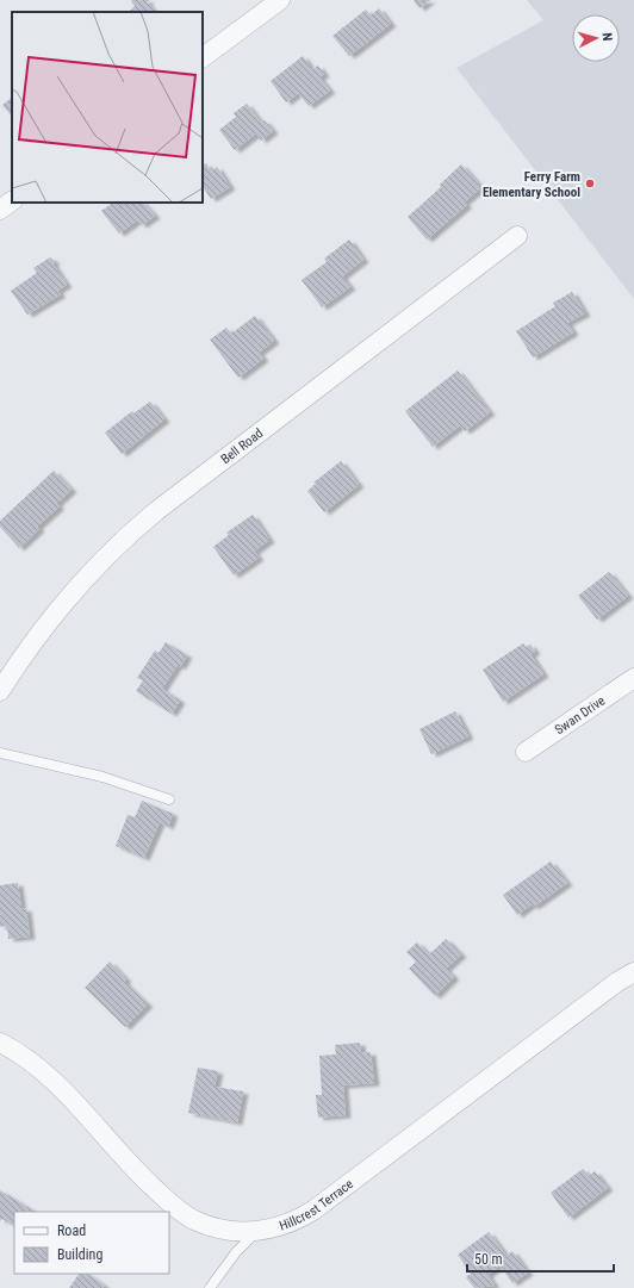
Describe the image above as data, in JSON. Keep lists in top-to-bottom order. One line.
{"streets":{"street":["Bell Road","Swan Drive","Hillcrest Terrace"]},"places":["Ferry Farm Elementary School"],"legend":["Road","Building"],"scale_bar":"50 m","north":"right"}
